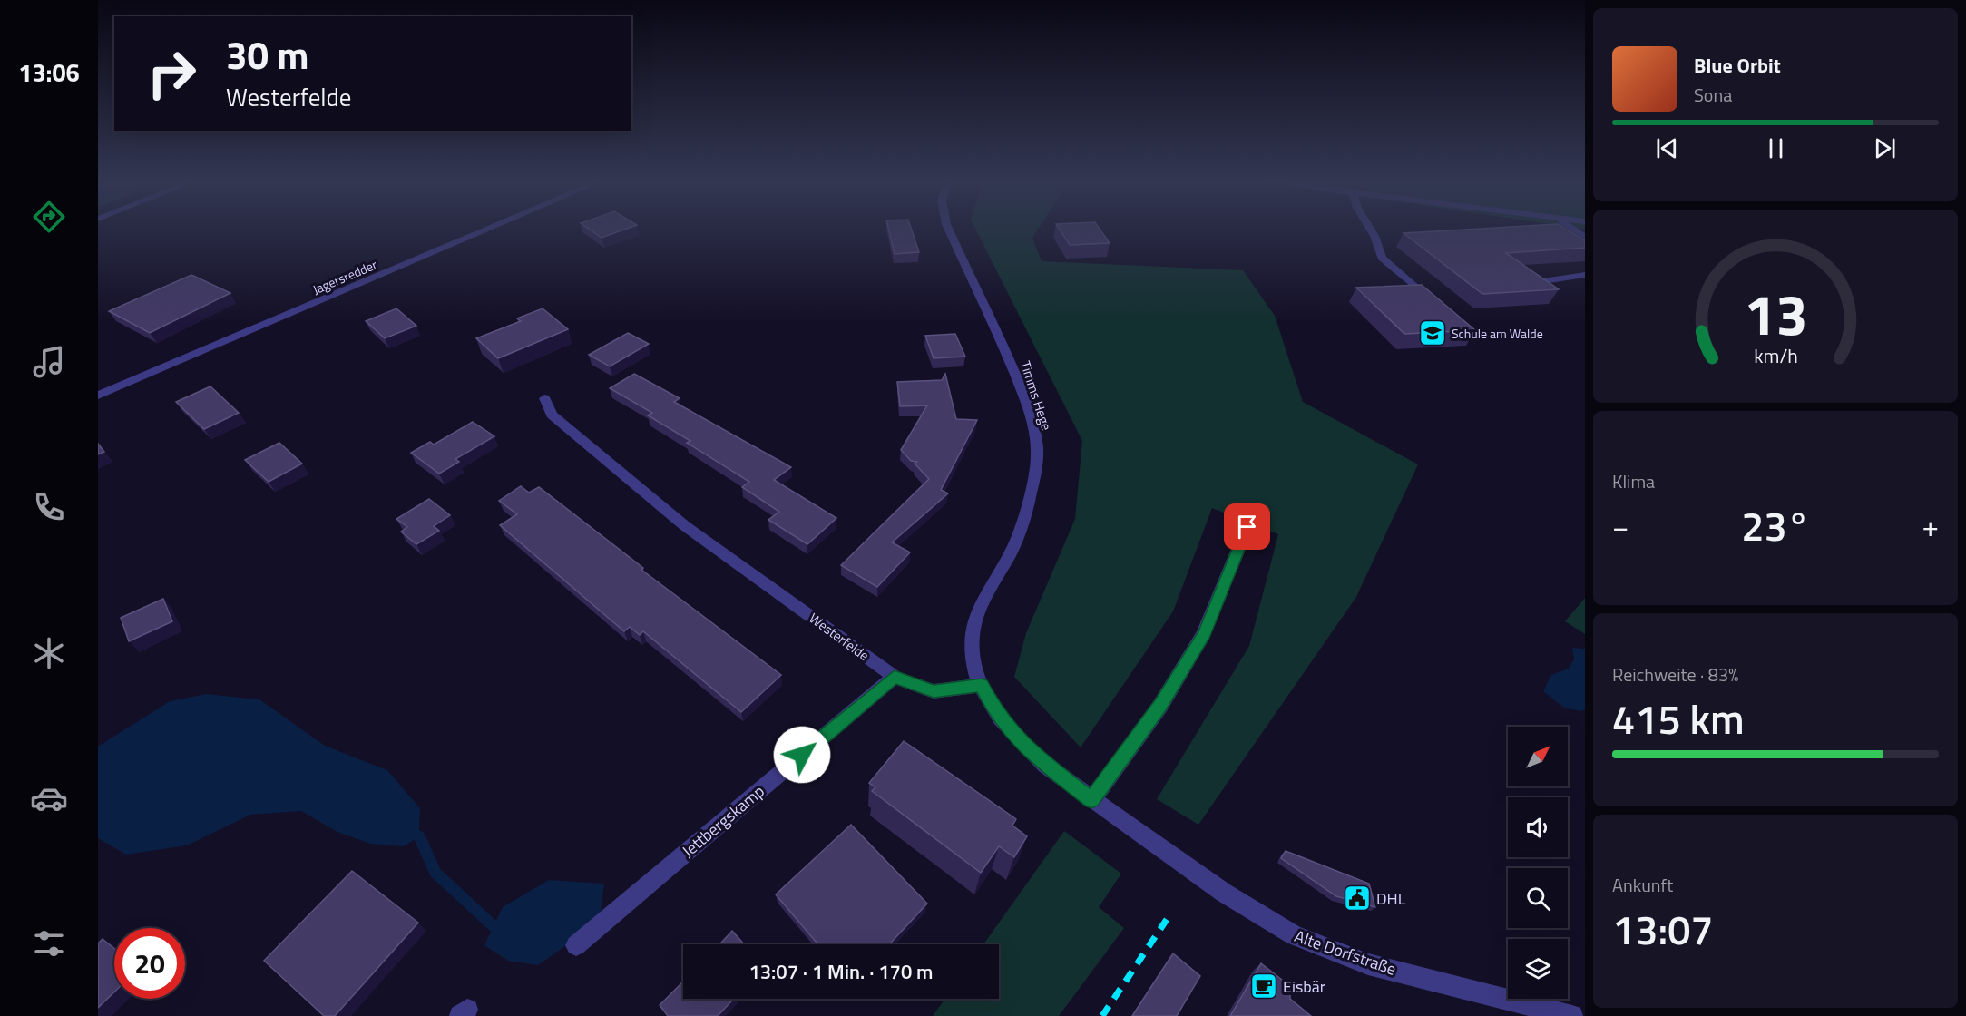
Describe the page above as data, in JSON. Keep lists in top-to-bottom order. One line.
{"streets":{"street":["Jagersredder","Timms Hege","Westerfelde","Jettbergskamp","Alte Dorfstraße"]},"crossings":[["Timms Hege","Westerfelde"],["Westerfelde","Jettbergskamp"]],"places":{"school or university":["Schule am Walde"],"public building":["DHL"],"cafe":["Eisbär"]},"north":"top right","page":{"tabs":"13:06","turn":["30 m","Westerfelde"],"song":["Blue Orbit","Sona"],"tile":["Klima",["Reichweite · 83%","415 km"],["Ankunft","13:07"]],"heat":["−","23°","+"],"limit":"20","trip":"13:07 · 1 Min. · 170 m","gauge":["13","km/h"]}}
